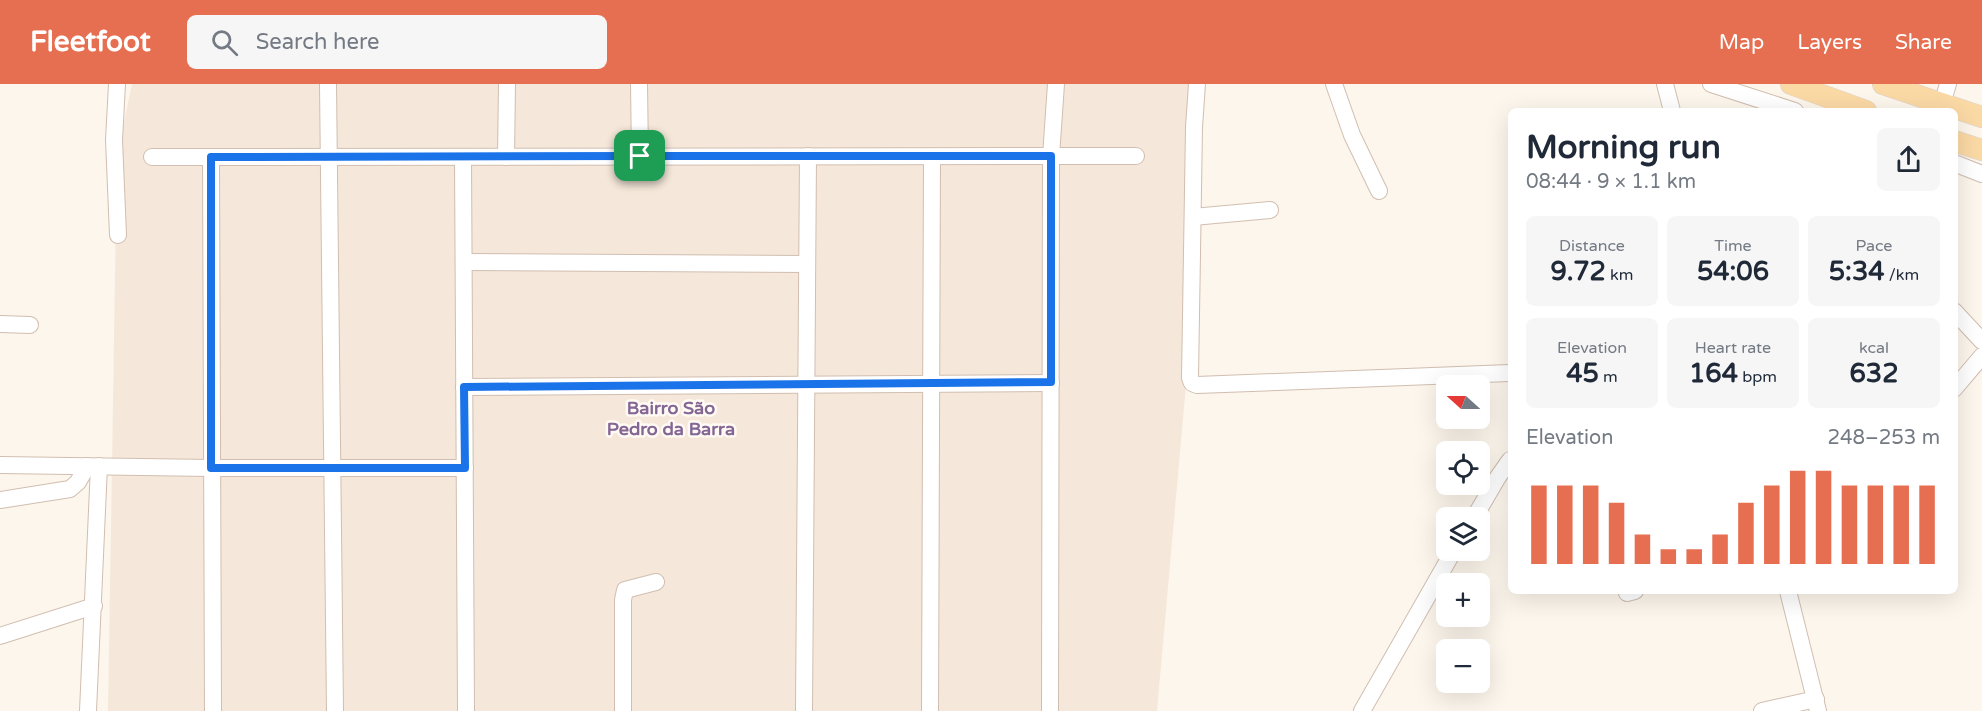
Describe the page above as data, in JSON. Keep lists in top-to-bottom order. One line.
{"districts":["Bairro São Pedro da Barra"],"north":"left","page":{"header":"Fleetfoot","search":"Search here","nav":["Map","Layers","Share"],"heading":["Morning run","08:44 · 9 × 1.1 km"],"stats":[["Distance","9.72 km"],["Time","54:06"],["Pace","5:34 /km"],["Elevation","45 m"],["Heart rate","164 bpm"],["kcal","632"]],"map_buttons":["+","−"],"chart":["Elevation","248–253 m"]}}
